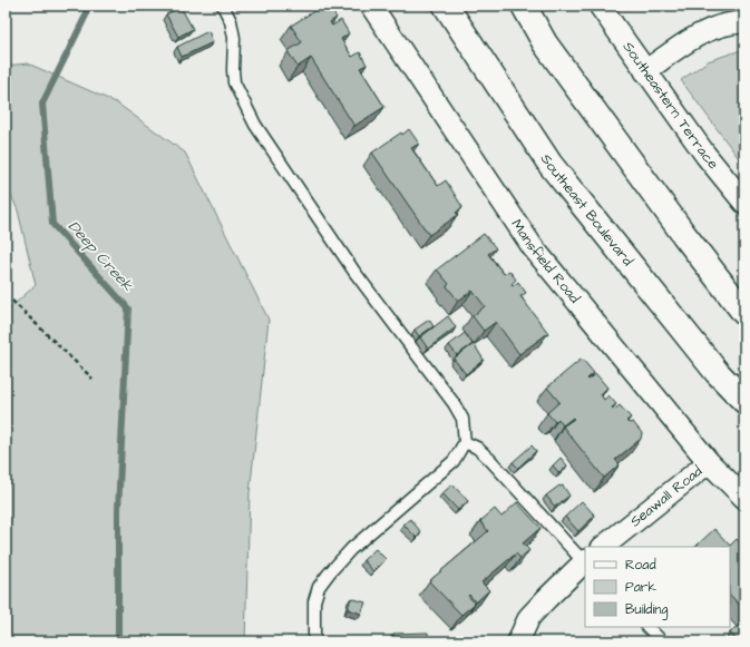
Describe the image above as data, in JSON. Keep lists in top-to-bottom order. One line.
{"streets":{"main road":["Southeast Boulevard"],"street":["Southeastern Terrace","Mansfield Road","Seawall Road"]},"crossings":[["Mansfield Road","Seawall Road"]],"water":["Deep Creek"],"legend":["Road","Park","Building"]}
